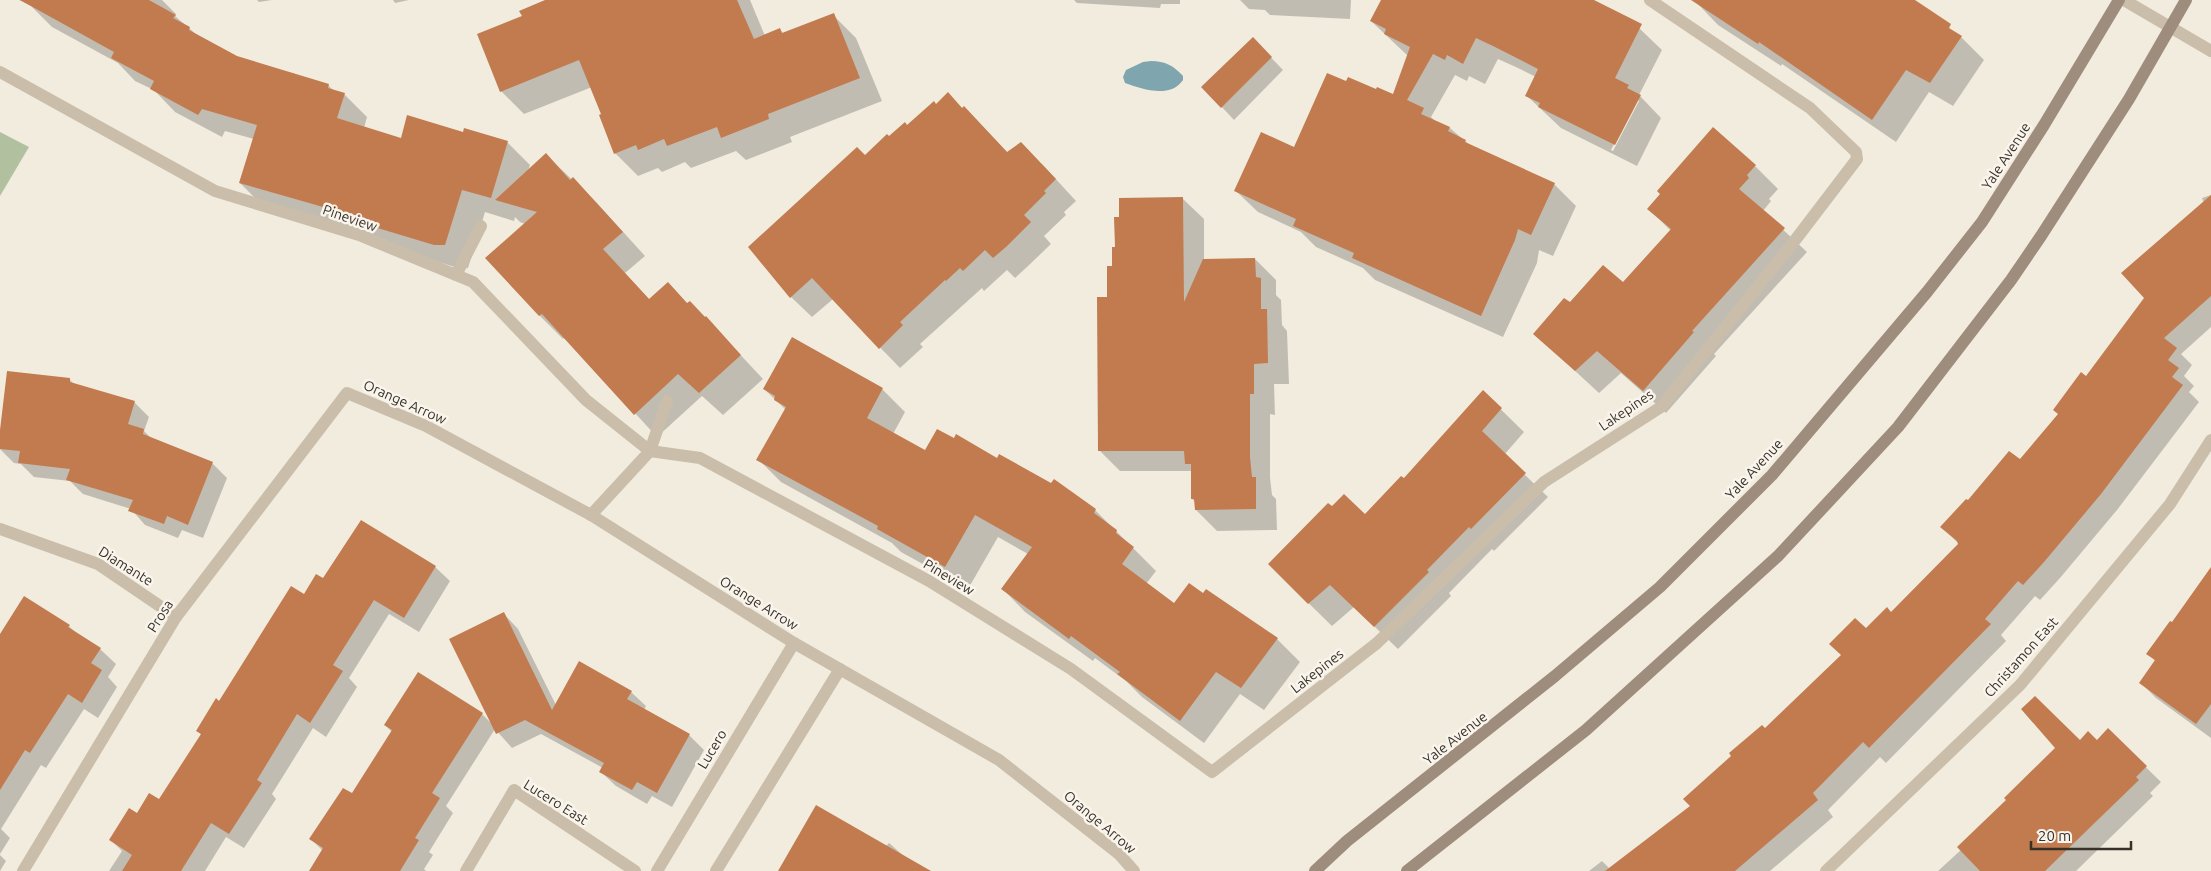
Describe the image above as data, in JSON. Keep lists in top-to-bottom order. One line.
{"streets":{"main road":["Yale Avenue"],"street":["Pineview","Orange Arrow","Lakepines","Diamante","Prosa","Christamon East","Lucero","Lucero East"]},"crossings":[["Pineview","Lakepines"],["Orange Arrow","Prosa"],["Orange Arrow","Lucero"],["Diamante","Prosa"]],"scale_bar":"20 m"}
